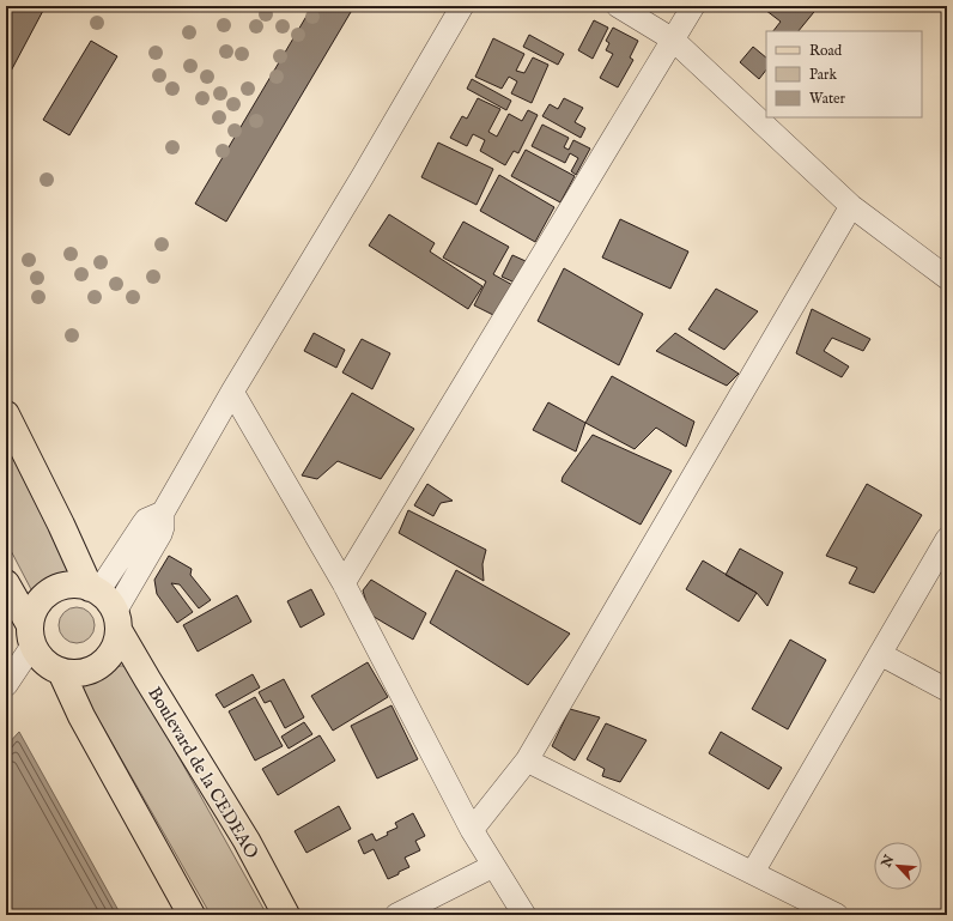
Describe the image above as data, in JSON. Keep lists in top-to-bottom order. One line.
{"streets":{"main road":["Boulevard de la CEDEAO"]},"legend":["Road","Park","Water"],"north":"top left"}
